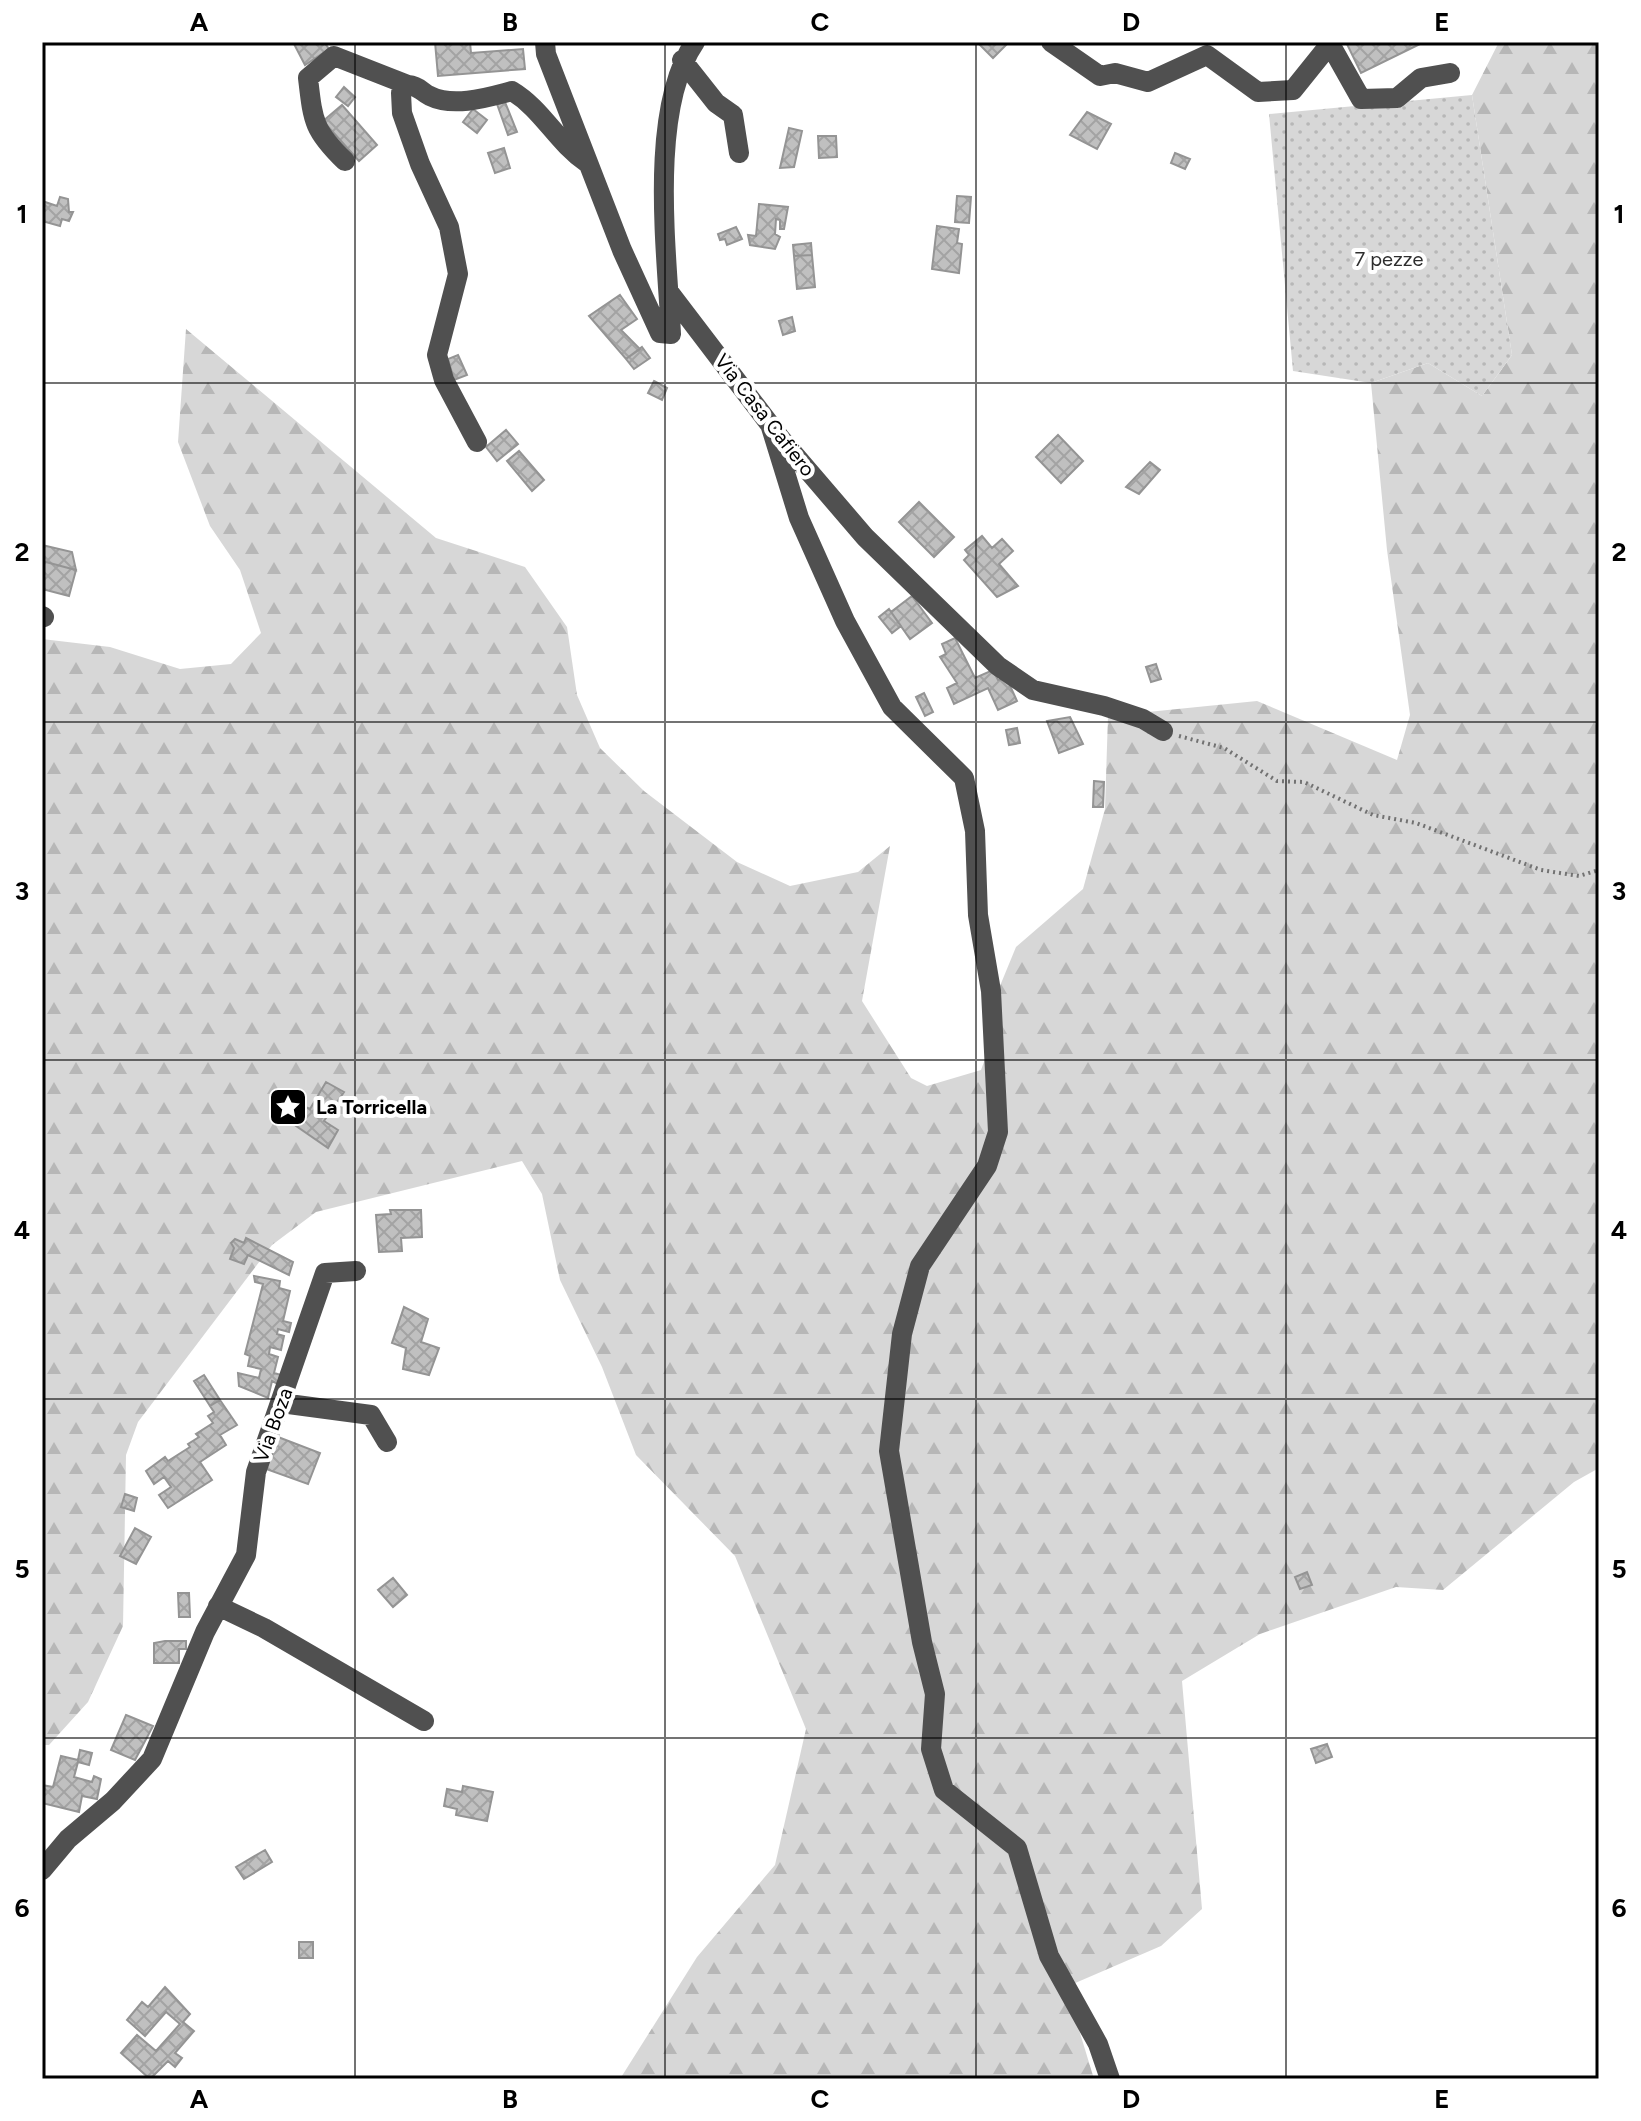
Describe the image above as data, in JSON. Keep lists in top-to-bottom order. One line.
{"streets":{"street":["Via Casa Cafiero","Via Boza"]},"parks":["7 pezze"],"places":{"place":["La Torricella"]},"grid":{"columns":["A","B","C","D","E"],"rows":["1","2","3","4","5","6"]}}
